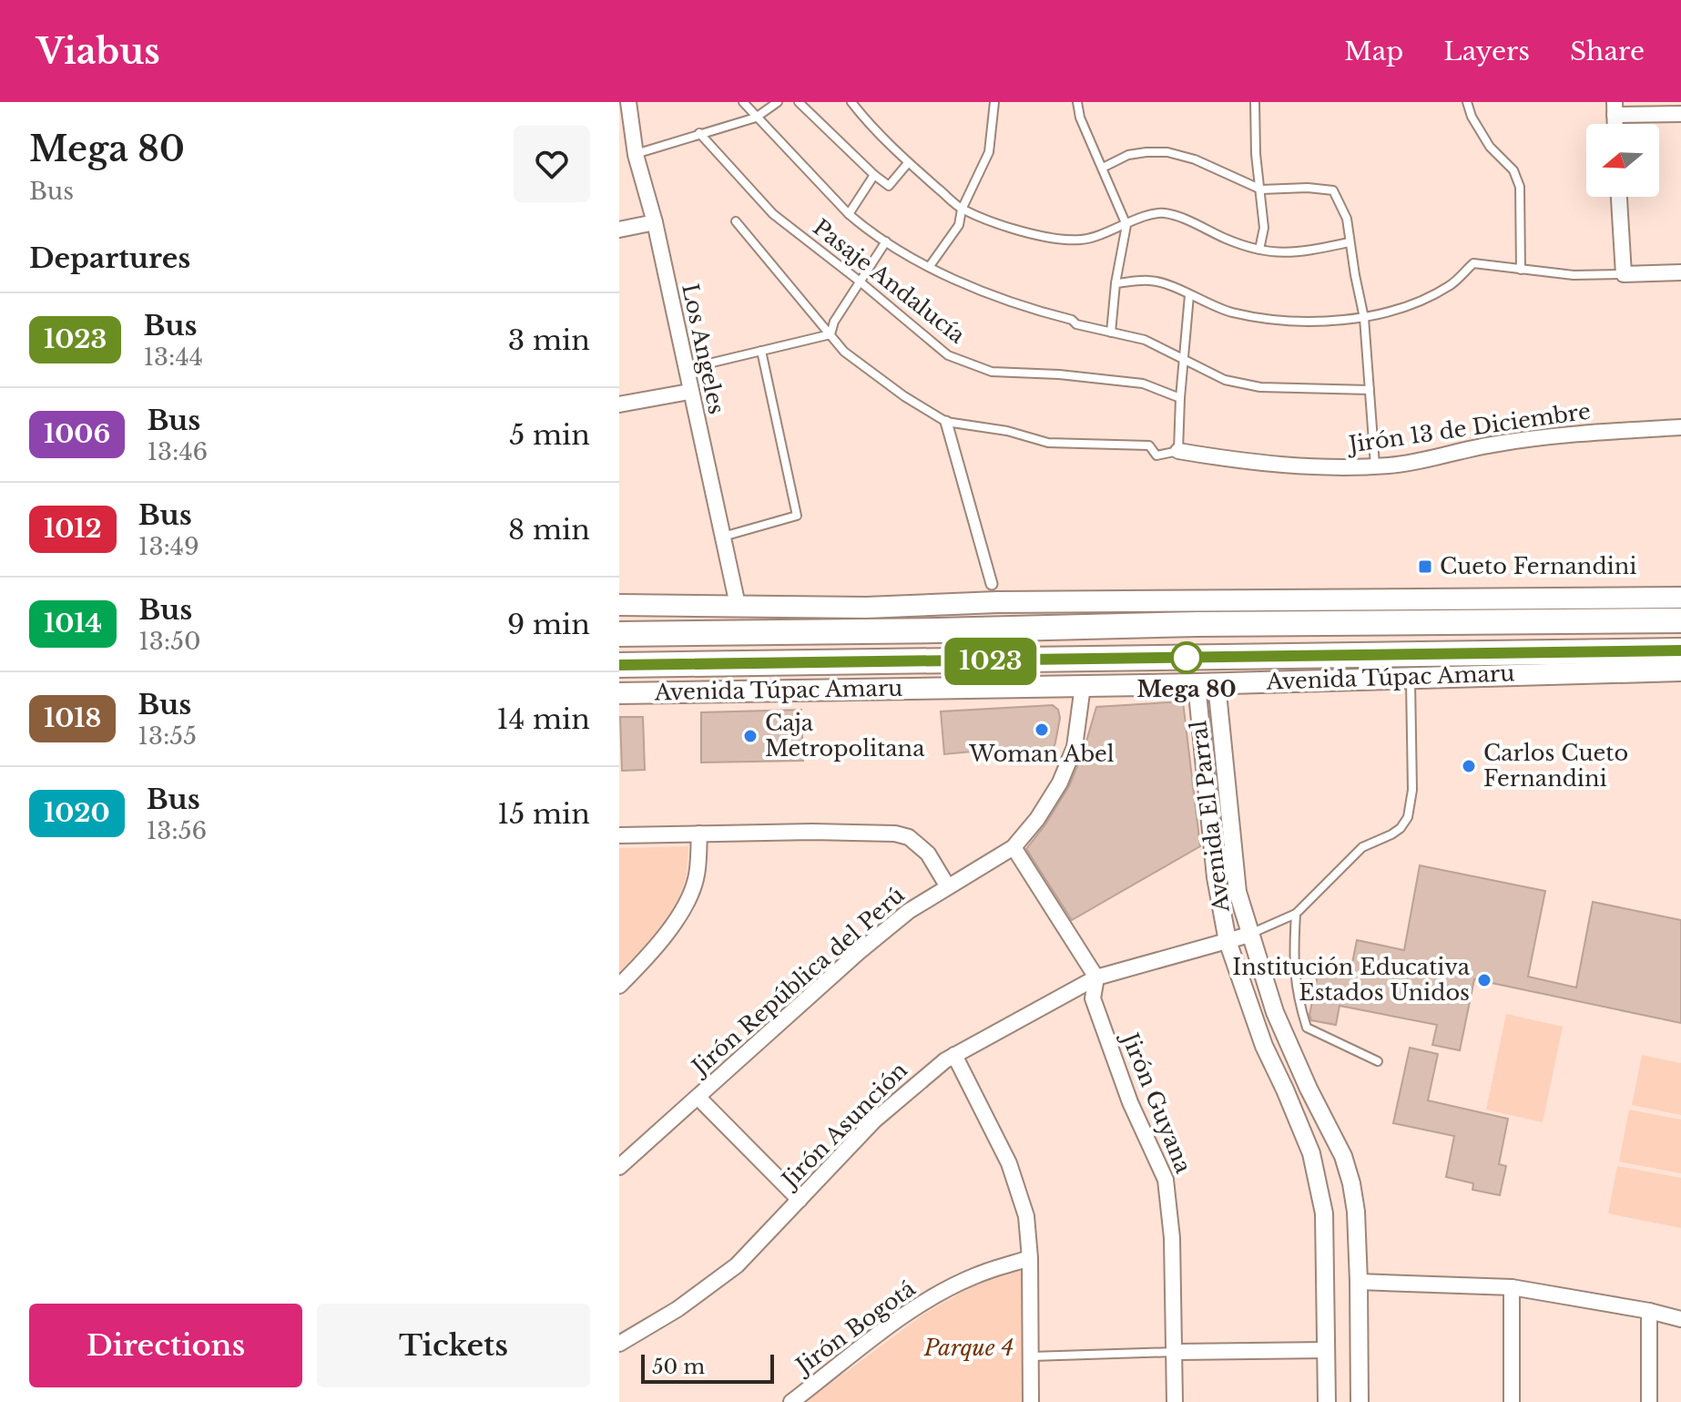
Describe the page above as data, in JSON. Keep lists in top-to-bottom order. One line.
{"streets":{"highway":["Avenida Túpac Amaru"],"street":["Los Angeles","Jirón 13 de Diciembre","Avenida El Parral","Jirón República del Perú","Jirón Guyana","Jirón Asunción","Jirón Bogotá"],"lane":["Pasaje Andalucía"]},"crossings":[["Avenida Túpac Amaru","Avenida El Parral"],["Avenida Túpac Amaru","Jirón República del Perú"],["Avenida El Parral","Jirón Asunción"],["Jirón República del Perú","Jirón Guyana"],["Jirón Guyana","Jirón Asunción"]],"parks":["Parque 4"],"places":{"transit":["Cueto Fernandini"],"other":["Mega 80","Woman Abel","Caja Metropolitana","Carlos Cueto Fernandini","Institución Educativa Estados Unidos"]},"lines":["bus line 1023"],"scale_bar":"50 m","north":"left","page":{"header":"Viabus","nav":["Map","Layers","Share"],"heading":[["Mega 80","Bus"],"Departures"],"on_map":"1023","list":[{"mark":"1023","name":"Bus","note":"13:44","value":"3 min"},{"mark":"1006","name":"Bus","note":"13:46","value":"5 min"},{"mark":"1012","name":"Bus","note":"13:49","value":"8 min"},{"mark":"1014","name":"Bus","note":"13:50","value":"9 min"},{"mark":"1018","name":"Bus","note":"13:55","value":"14 min"},{"mark":"1020","name":"Bus","note":"13:56","value":"15 min"}],"buttons":["Directions","Tickets"],"scale":"50 m"}}
